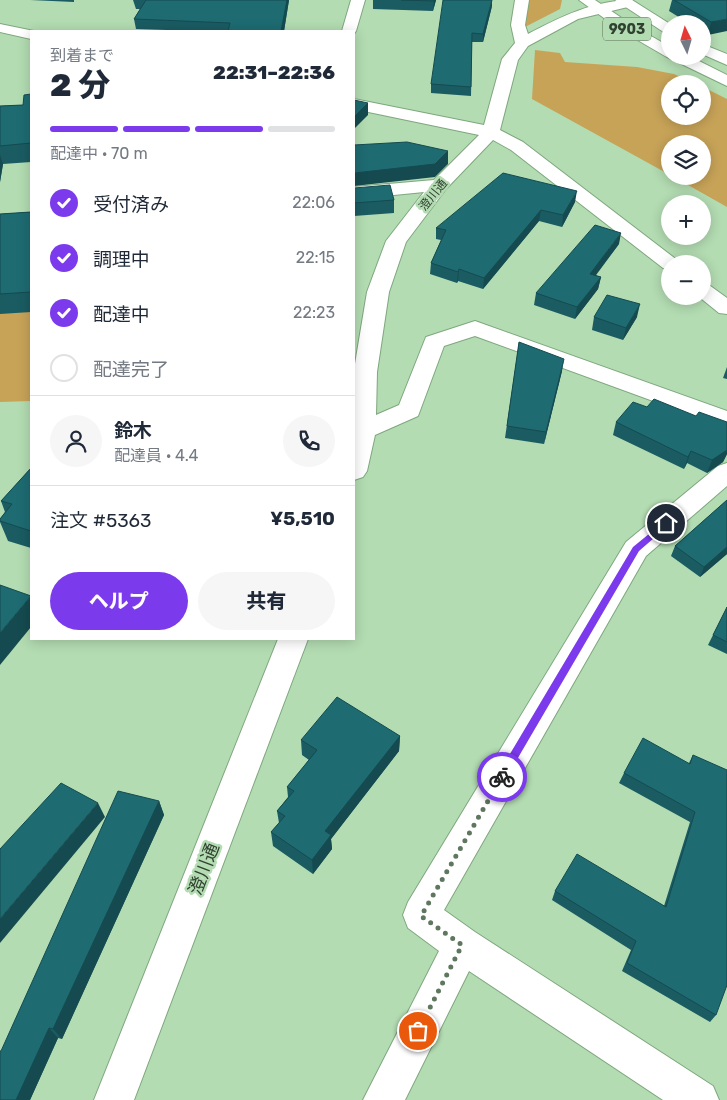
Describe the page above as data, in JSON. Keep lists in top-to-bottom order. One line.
{"streets":{"street":["9903","澄川通"]},"crossings":[["9903","澄川通"]],"north":"top","page":{"map_buttons":["+","−"],"heading":["2 分","到着まで","22:31–22:36"],"panel":["鈴木","配達員 · 4.4","注文 #5363","¥5,510"],"bar":"配達中 · 70 m","list":[["受付済み","22:06"],["調理中","22:15"],["配達中","22:23"],"配達完了"],"buttons":["ヘルプ","共有"]}}
